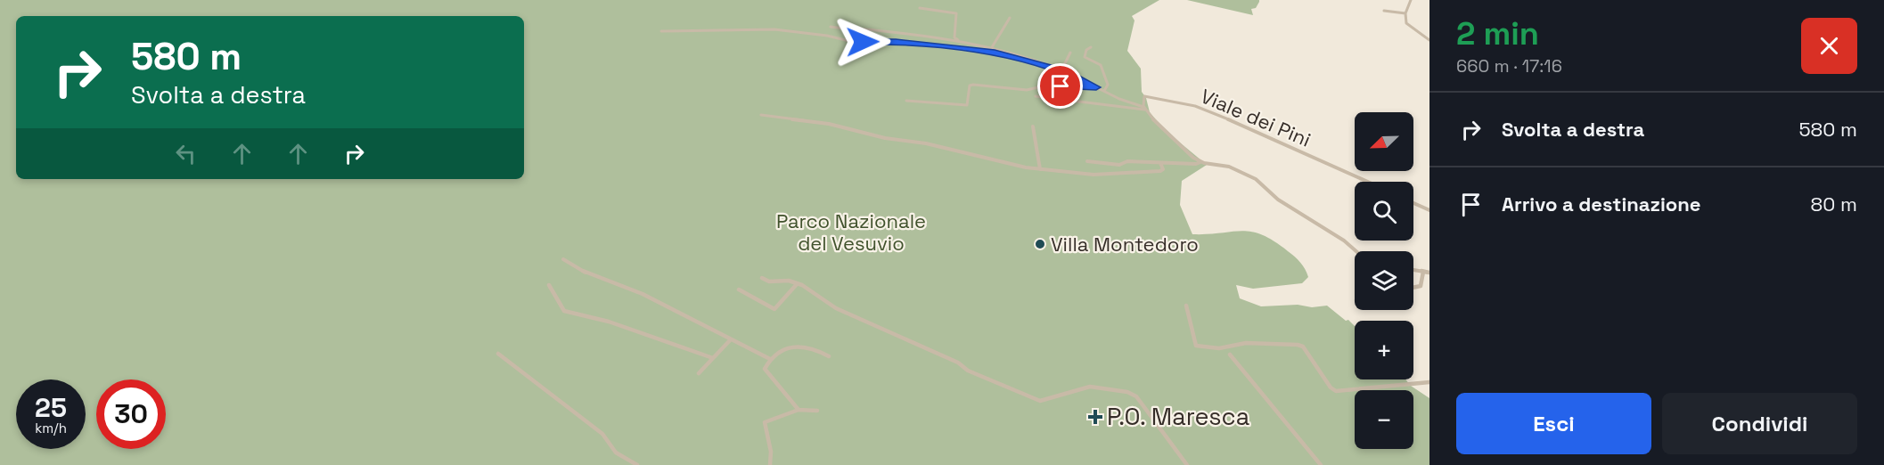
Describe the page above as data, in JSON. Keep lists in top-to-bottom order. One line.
{"streets":{"street":["Viale dei Pini"]},"parks":["Parco Nazionale del Vesuvio"],"places":{"other":["Villa Montedoro"],"health":["P.O. Maresca"]},"north":"bottom left","page":{"heading":["2 min","660 m · 17:16"],"turn":["580 m","Svolta a destra"],"list":[{"name":"Svolta a destra","value":"580 m"},{"name":"Arrivo a destinazione","value":"80 m"}],"map_buttons":["+","−"],"speed":"25 km/h","limit":"30","buttons":["Esci","Condividi"]}}
